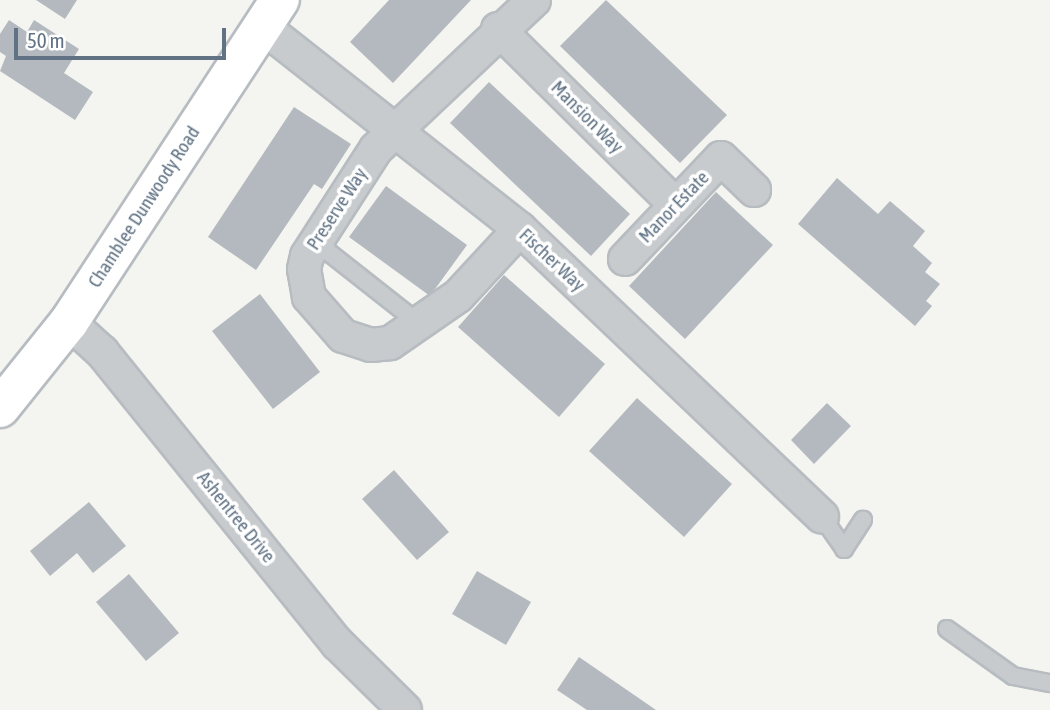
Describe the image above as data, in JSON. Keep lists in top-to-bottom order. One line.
{"streets":{"street":["Mansion Way","Chamblee Dunwoody Road","Manor Estate","Preserve Way","Fischer Way","Ashentree Drive"]},"crossings":[["Mansion Way","Manor Estate"],["Mansion Way","Preserve Way"],["Chamblee Dunwoody Road","Fischer Way"],["Chamblee Dunwoody Road","Ashentree Drive"],["Preserve Way","Fischer Way"]],"scale_bar":"50 m"}
